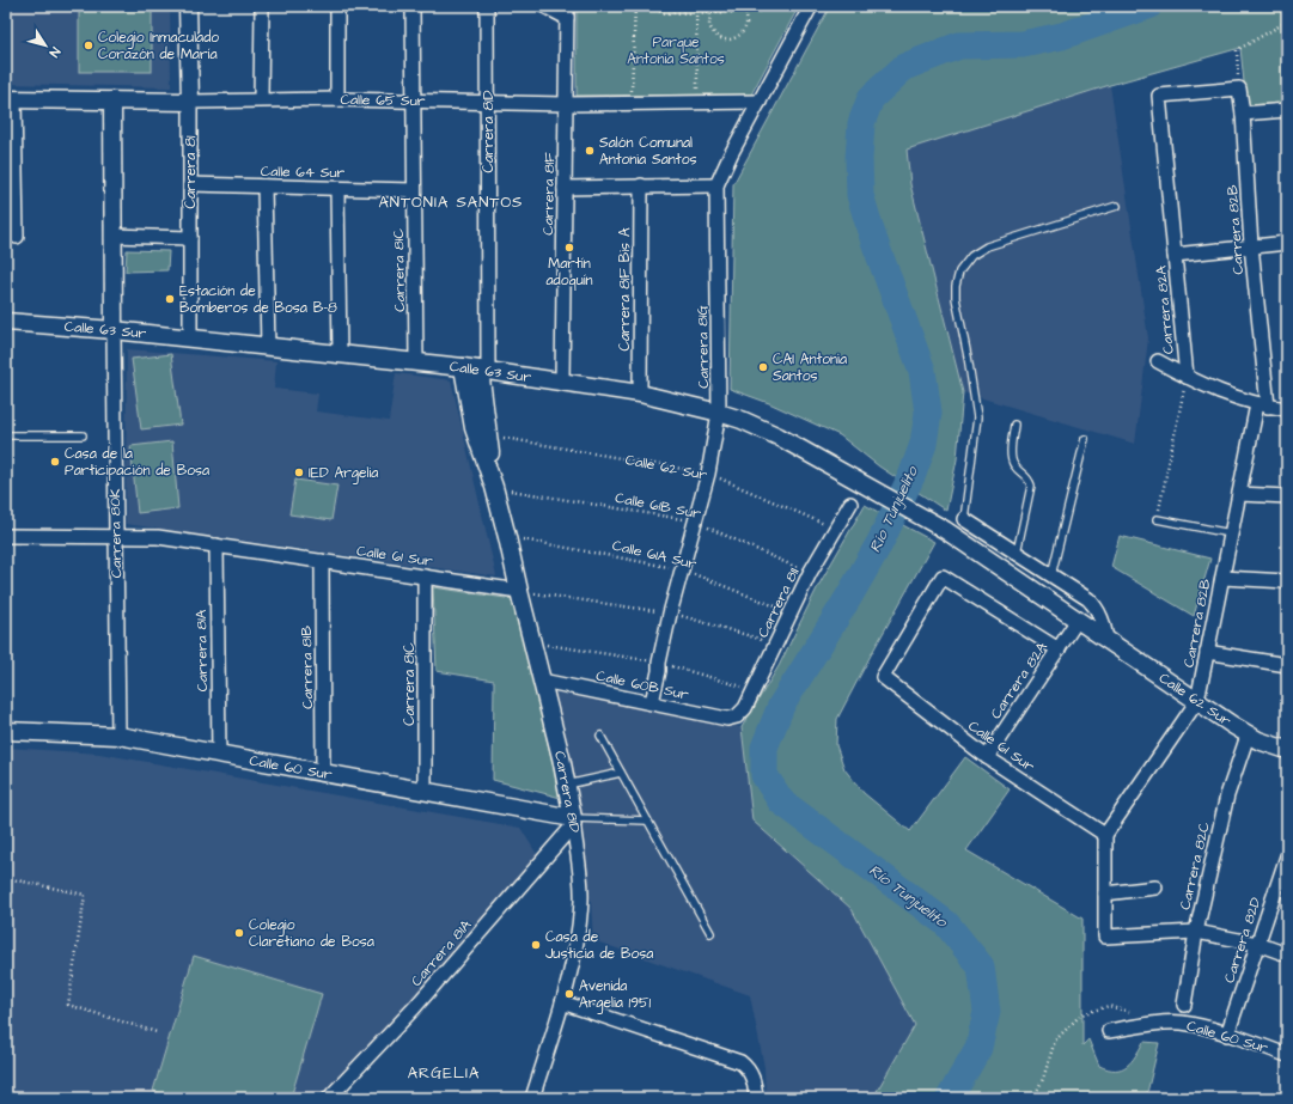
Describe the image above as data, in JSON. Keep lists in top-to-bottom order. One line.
{"streets":{"street":["Calle 65 Sur","Carrera 81D","Carrera 81","Calle 64 Sur","Carrera 81F","Carrera 82B","Carrera 81C","Carrera 81F Bis A","Carrera 82A","Calle 63 Sur","Carrera 81G","Calle 62 Sur","Carrera 80K","Calle 61 Sur","Carrera 81I","Carrera 81A","Carrera 81B","Calle 60B Sur","Calle 60 Sur","Carrera 82C","Carrera 82D"],"path":["Calle 61B Sur","Calle 61A Sur"]},"crossings":[["Calle 65 Sur","Carrera 81D"],["Calle 65 Sur","Carrera 81"],["Calle 65 Sur","Carrera 81F"],["Calle 65 Sur","Carrera 81C"],["Calle 65 Sur","Carrera 81G"],["Calle 65 Sur","Carrera 80K"],["Carrera 81D","Calle 63 Sur"],["Carrera 81D","Calle 62 Sur"],["Carrera 81D","Calle 61B Sur"],["Carrera 81D","Calle 61A Sur"],["Carrera 81D","Calle 61 Sur"],["Carrera 81D","Carrera 81A"],["Carrera 81D","Calle 60B Sur"],["Carrera 81D","Calle 60 Sur"],["Carrera 81","Calle 64 Sur"],["Carrera 81","Calle 63 Sur"],["Calle 64 Sur","Carrera 81C"],["Carrera 81F","Calle 63 Sur"],["Carrera 82B","Carrera 82A"],["Carrera 82B","Calle 62 Sur"],["Carrera 82B","Calle 61 Sur"],["Carrera 81C","Calle 63 Sur"],["Carrera 81C","Calle 61 Sur"],["Carrera 81C","Calle 60 Sur"],["Carrera 81F Bis A","Calle 63 Sur"],["Carrera 82A","Calle 62 Sur"],["Carrera 82A","Calle 61 Sur"],["Calle 63 Sur","Carrera 81G"],["Calle 63 Sur","Calle 62 Sur"],["Calle 63 Sur","Carrera 80K"],["Carrera 81G","Calle 62 Sur"],["Carrera 81G","Calle 61B Sur"],["Carrera 81G","Calle 61A Sur"],["Carrera 81G","Calle 60B Sur"],["Calle 62 Sur","Carrera 81I"],["Calle 62 Sur","Carrera 82C"],["Calle 61B Sur","Carrera 81I"],["Carrera 80K","Calle 61 Sur"],["Carrera 80K","Calle 60 Sur"],["Calle 61A Sur","Carrera 81I"],["Calle 61 Sur","Carrera 81A"],["Calle 61 Sur","Carrera 81B"],["Carrera 81I","Calle 60B Sur"],["Carrera 81A","Calle 60 Sur"],["Carrera 81B","Calle 60 Sur"],["Calle 60 Sur","Carrera 82D"]],"districts":["ANTONIA SANTOS","ARGELIA"],"water":["Río Tunjuelito"],"parks":["Parque Antonia Santos"],"places":["Colegio Inmaculado Corazón de María","Salón Comunal Antonia Santos","Martín adoquín","Estación de Bomberos de Bosa B-8","CAI Antonia Santos","Casa de la Participación de Bosa","IED Argelia","Colegio Claretiano de Bosa","Casa de Justicia de Bosa","Avenida Argelia 1951"],"north":"bottom right"}
